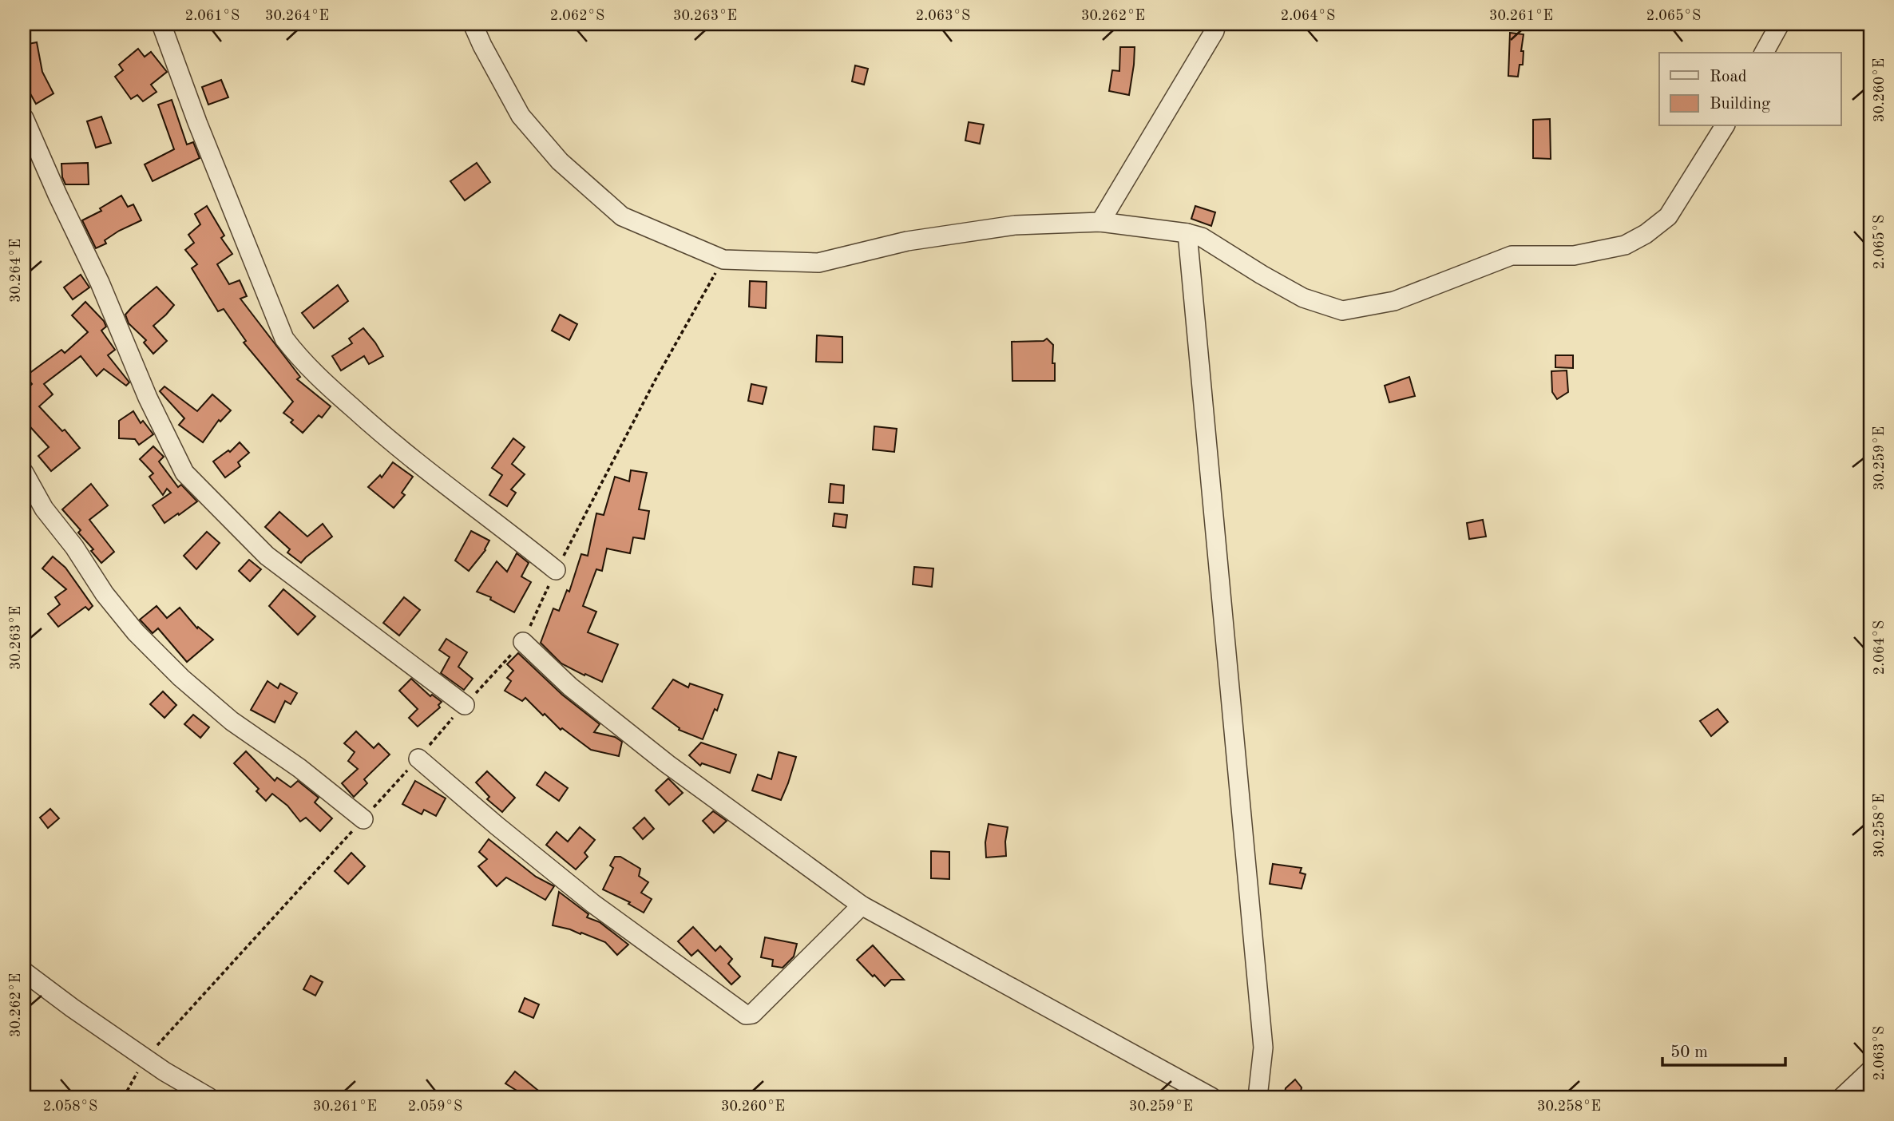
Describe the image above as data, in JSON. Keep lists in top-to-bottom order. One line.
{"legend":["Road","Building"],"scale_bar":"50 m","coordinates":["2.061°S","30.264°E","2.062°S","30.263°E","2.063°S","30.262°E","2.064°S","30.261°E","2.065°S","30.260°E","30.259°E","30.258°E","2.058°S","2.059°S"]}
